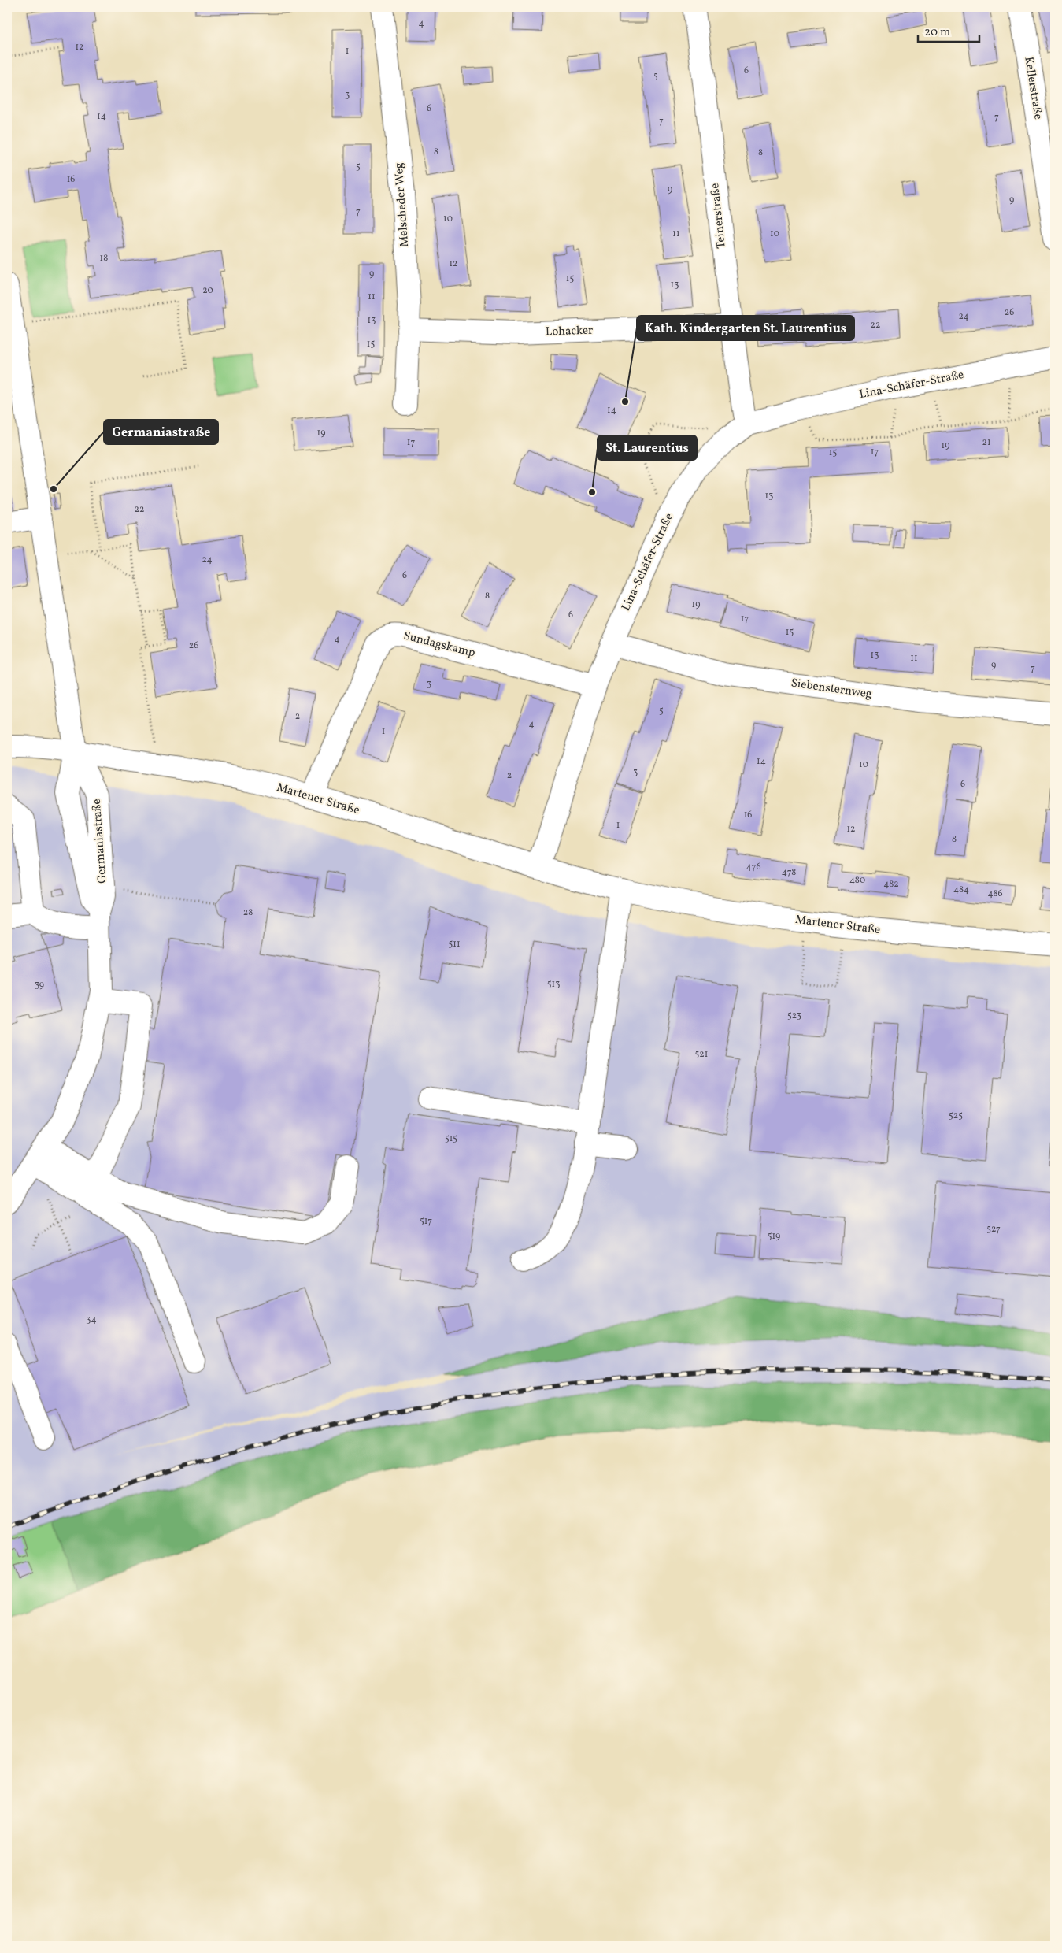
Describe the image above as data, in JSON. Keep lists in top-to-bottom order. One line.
{"streets":{"street":["Kellerstraße","Melscheder Weg","Teinerstraße","Lohacker","Lina-Schäfer-Straße","Sundagskamp","Siebensternweg","Martener Straße","Germaniastraße"]},"crossings":[["Melscheder Weg","Lohacker"],["Teinerstraße","Lohacker"],["Teinerstraße","Lina-Schäfer-Straße"],["Lina-Schäfer-Straße","Sundagskamp"],["Lina-Schäfer-Straße","Siebensternweg"],["Lina-Schäfer-Straße","Martener Straße"],["Sundagskamp","Martener Straße"],["Martener Straße","Germaniastraße"]],"places":["Kath. Kindergarten St. Laurentius","Germaniastraße","St. Laurentius"],"house_numbers":["4","12","1","6","5","3","6","14","7","7","8","8","5","16","9","9","7","10","11","10","18","12","9","15","13","20","11","26","24","13","22","15","14","19","17","21","19","17","15","13","22","24","6","8","19","6","17","15","4","26","13","11","9","7","3","5","2","4","1","14","10","3","2","6","16","1","12","8","476","478","480","482","484","486","28","511","513","39","523","521","525","515","517","527","519","34"],"scale_bar":"20 m"}
